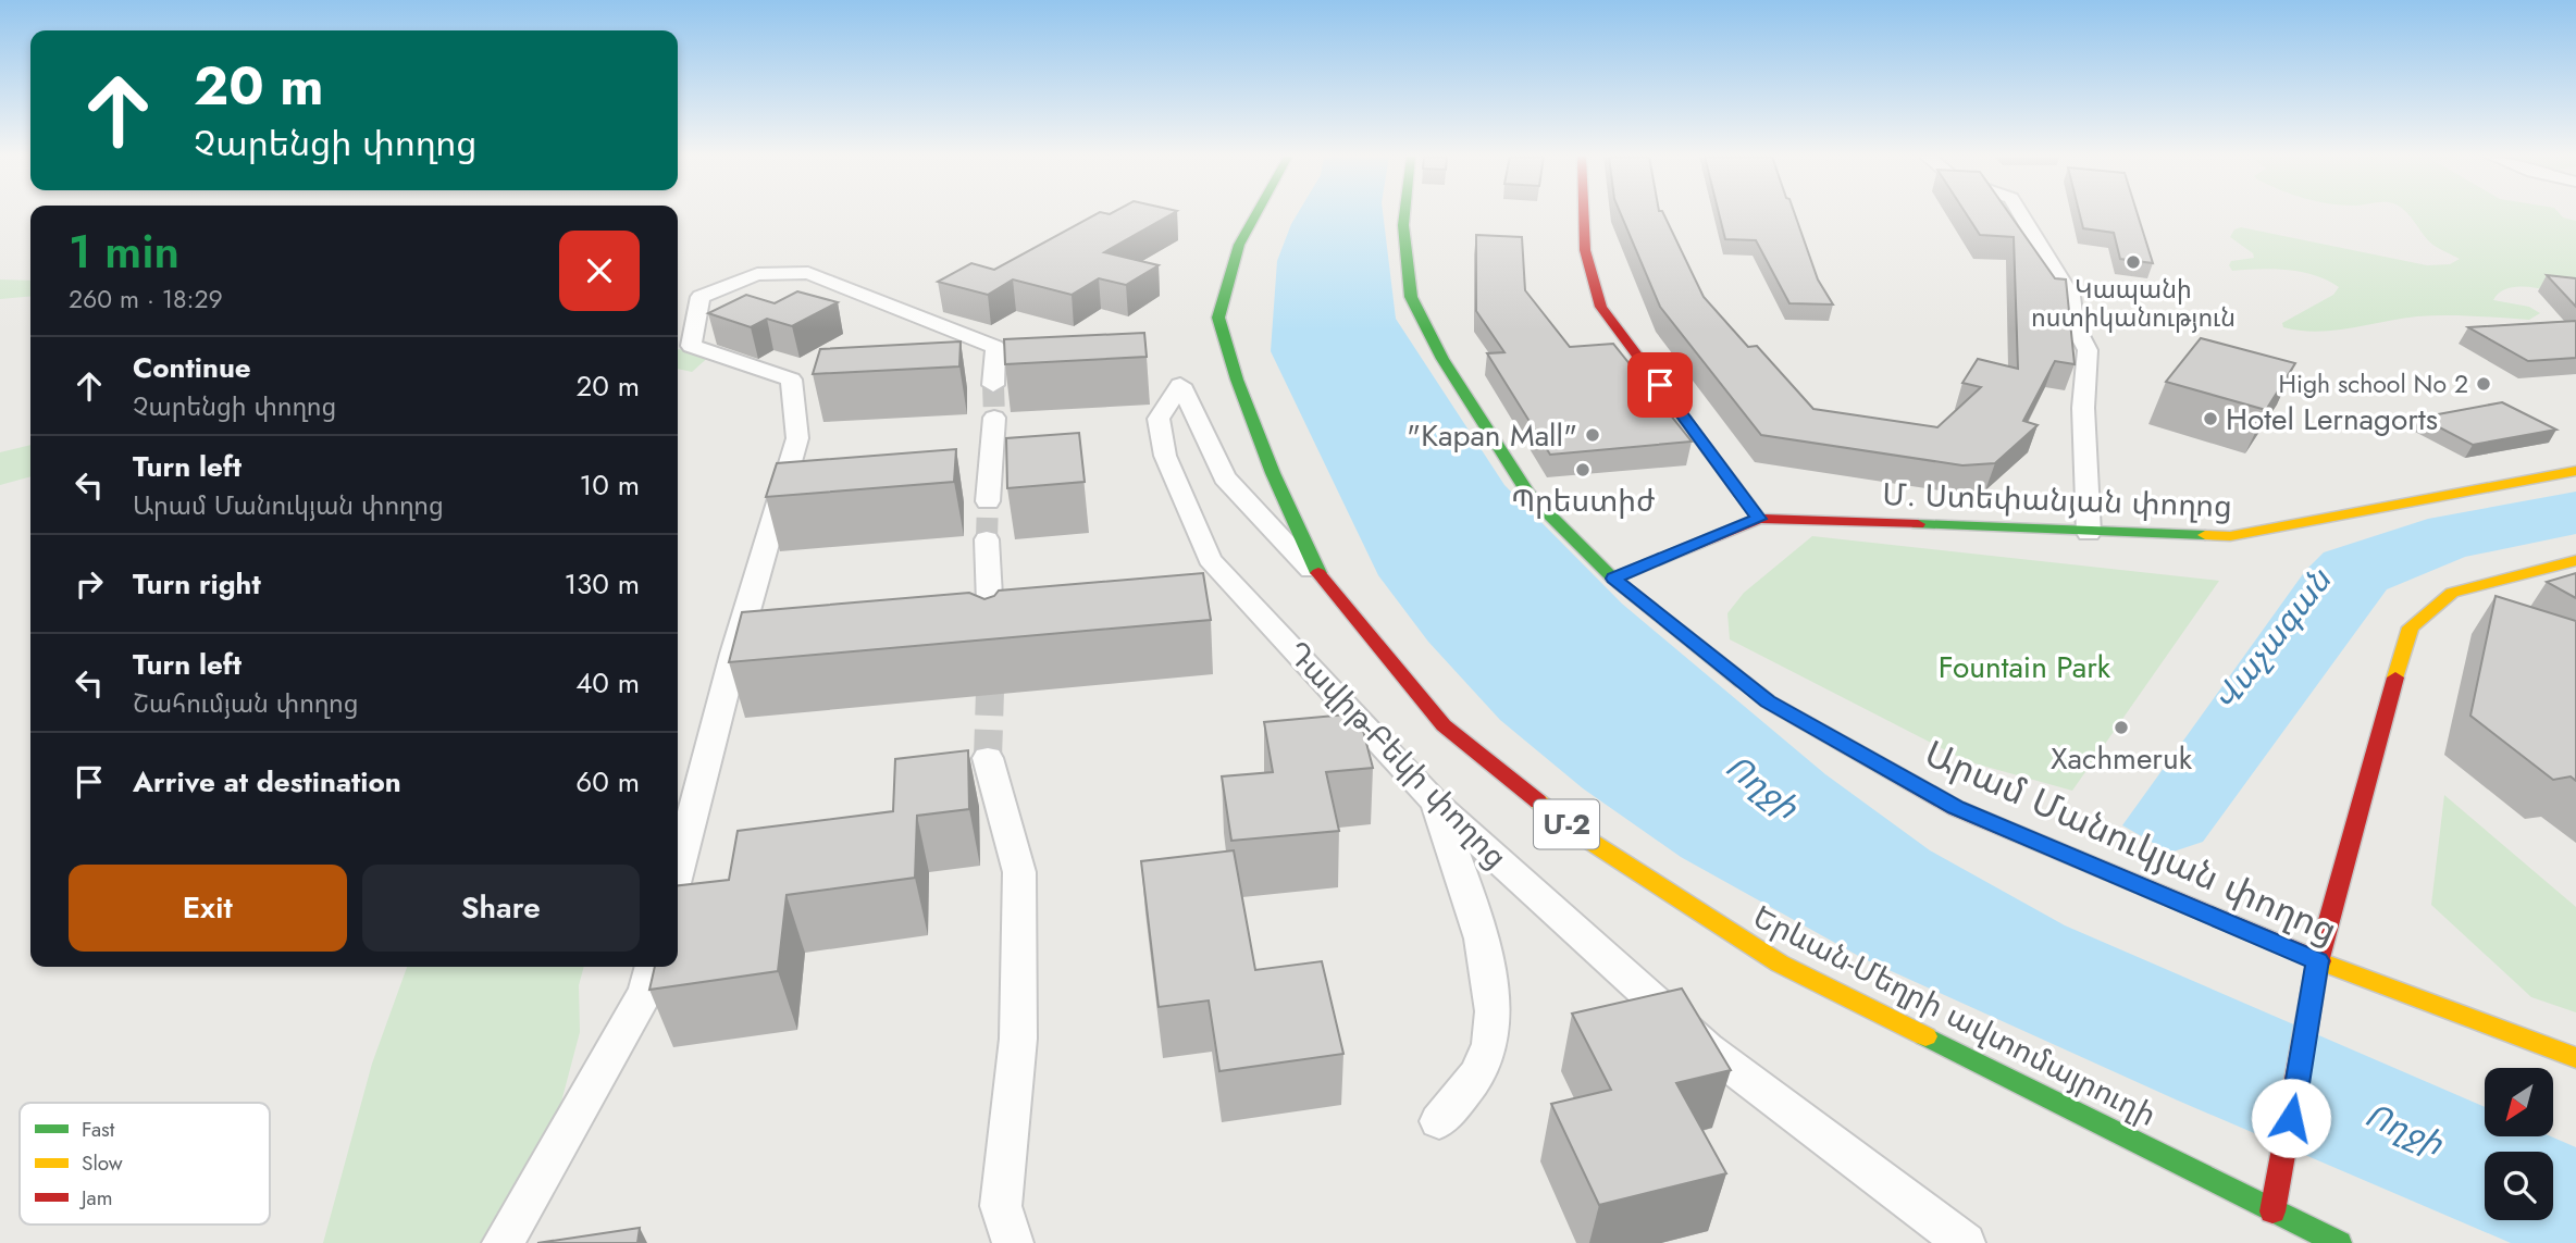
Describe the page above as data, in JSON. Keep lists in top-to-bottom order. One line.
{"streets":{"main road":["Մ. Ստեփանյան փողոց","Մ-2","Արամ Մանուկյան փողոց","Երևան-Մեղրի ավտոմայրուղի"],"street":["Դավիթ-Բեկի փողոց"]},"crossings":[["Դավիթ-Բեկի փողոց","Երևան-Մեղրի ավտոմայրուղի"],["Մ-2","Երևան-Մեղրի ավտոմայրուղի"]],"water":["Վաչագան","Ողջի"],"parks":["Fountain Park"],"places":["Կապանի ոստիկանություն","High school No 2","Hotel Lernagorts","\"Kapan Mall\"","Պրեստիժ","Xachmeruk"],"legend":["Fast","Slow","Jam"],"north":"bottom left","page":{"turn":["20 m","Չարենցի փողոց"],"heading":["1 min","260 m · 18:29"],"list":[{"name":"Continue","note":"Չարենցի փողոց","value":"20 m"},{"name":"Turn left","note":"Արամ Մանուկյան փողոց","value":"10 m"},{"name":"Turn right","value":"130 m"},{"name":"Turn left","note":"Շահումյան փողոց","value":"40 m"},{"name":"Arrive at destination","value":"60 m"}],"buttons":["Exit","Share"]}}
